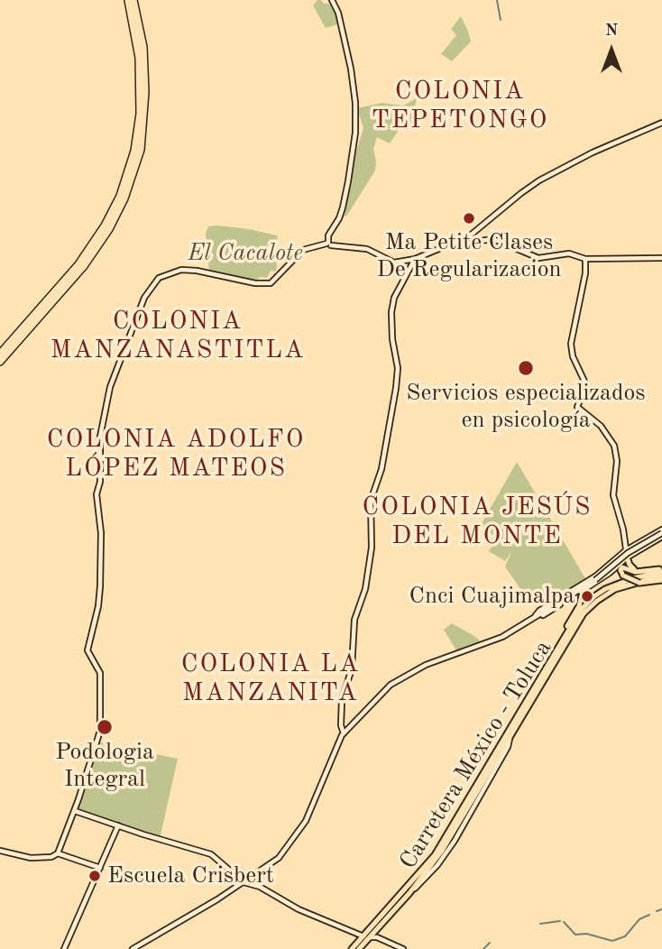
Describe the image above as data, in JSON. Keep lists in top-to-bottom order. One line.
{"streets":{"main road":["Carretera México - Toluca"]},"districts":["COLONIA TEPETONGO","COLONIA MANZANASTITLA","COLONIA ADOLFO LÓPEZ MATEOS","COLONIA JESÚS DEL MONTE","COLONIA LA MANZANITA"],"parks":["El Cacalote"],"places":["Ma Petite Clases De Regularizacion","Servicios especializados en psicología","Cnci Cuajimalpa","Podologia Integral","Escuela Crisbert"],"north":"top"}
